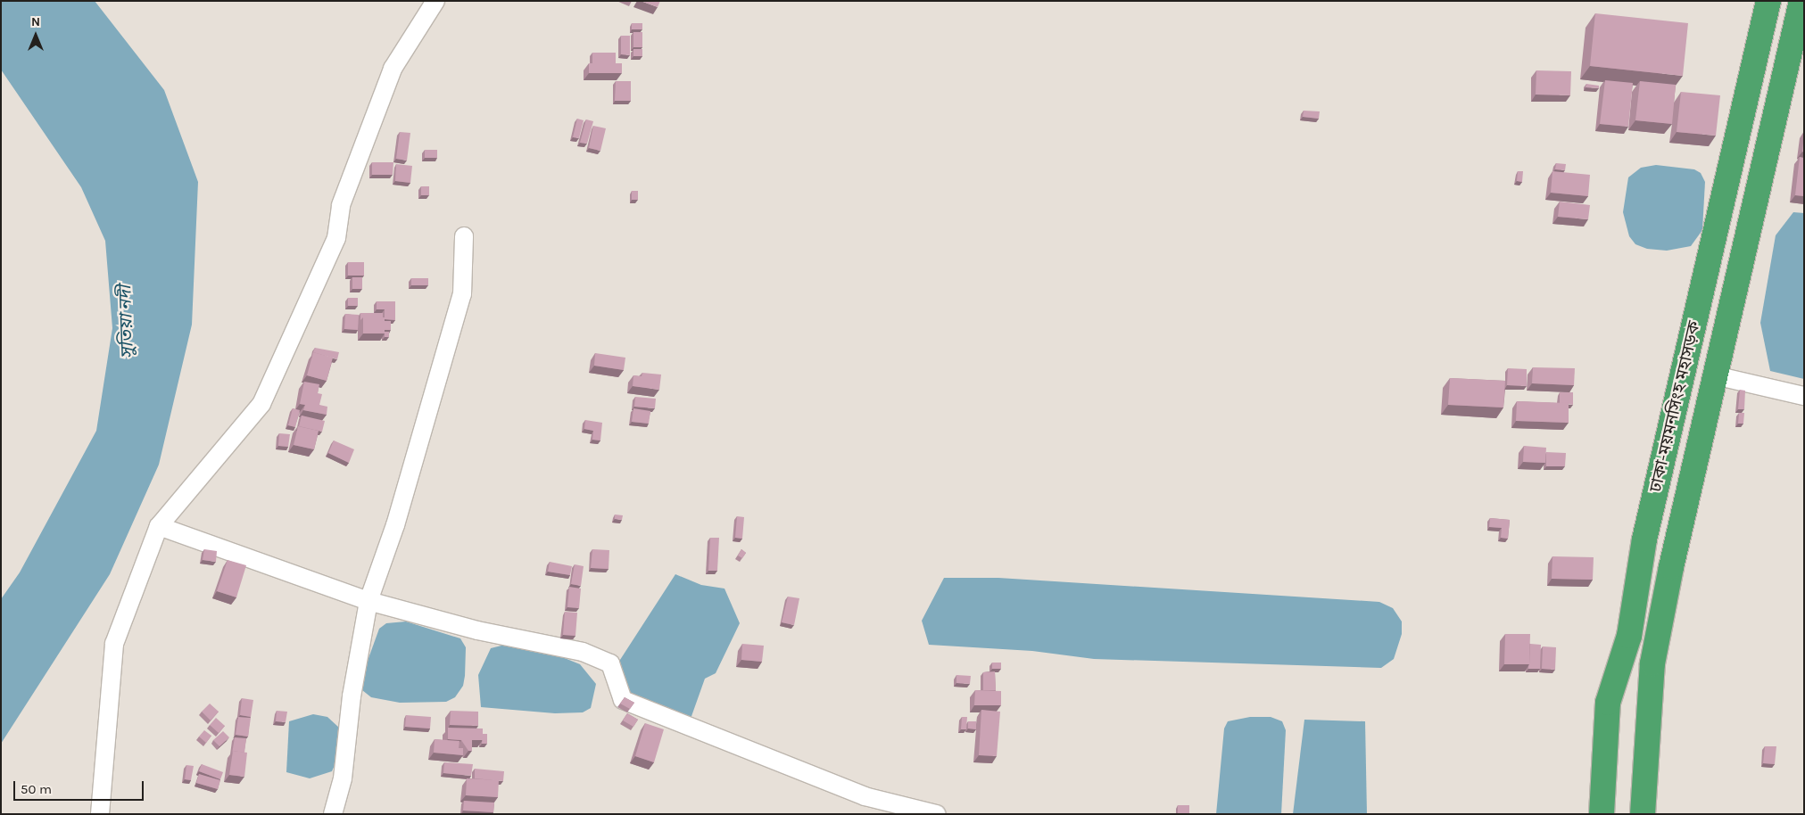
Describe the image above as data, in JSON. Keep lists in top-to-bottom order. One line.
{"streets":{"highway":["ঢাকা-ময়মনসিংহ মহাসড়ক"]},"water":["সুতিয়া নদী"],"scale_bar":"50 m","north":"top"}
